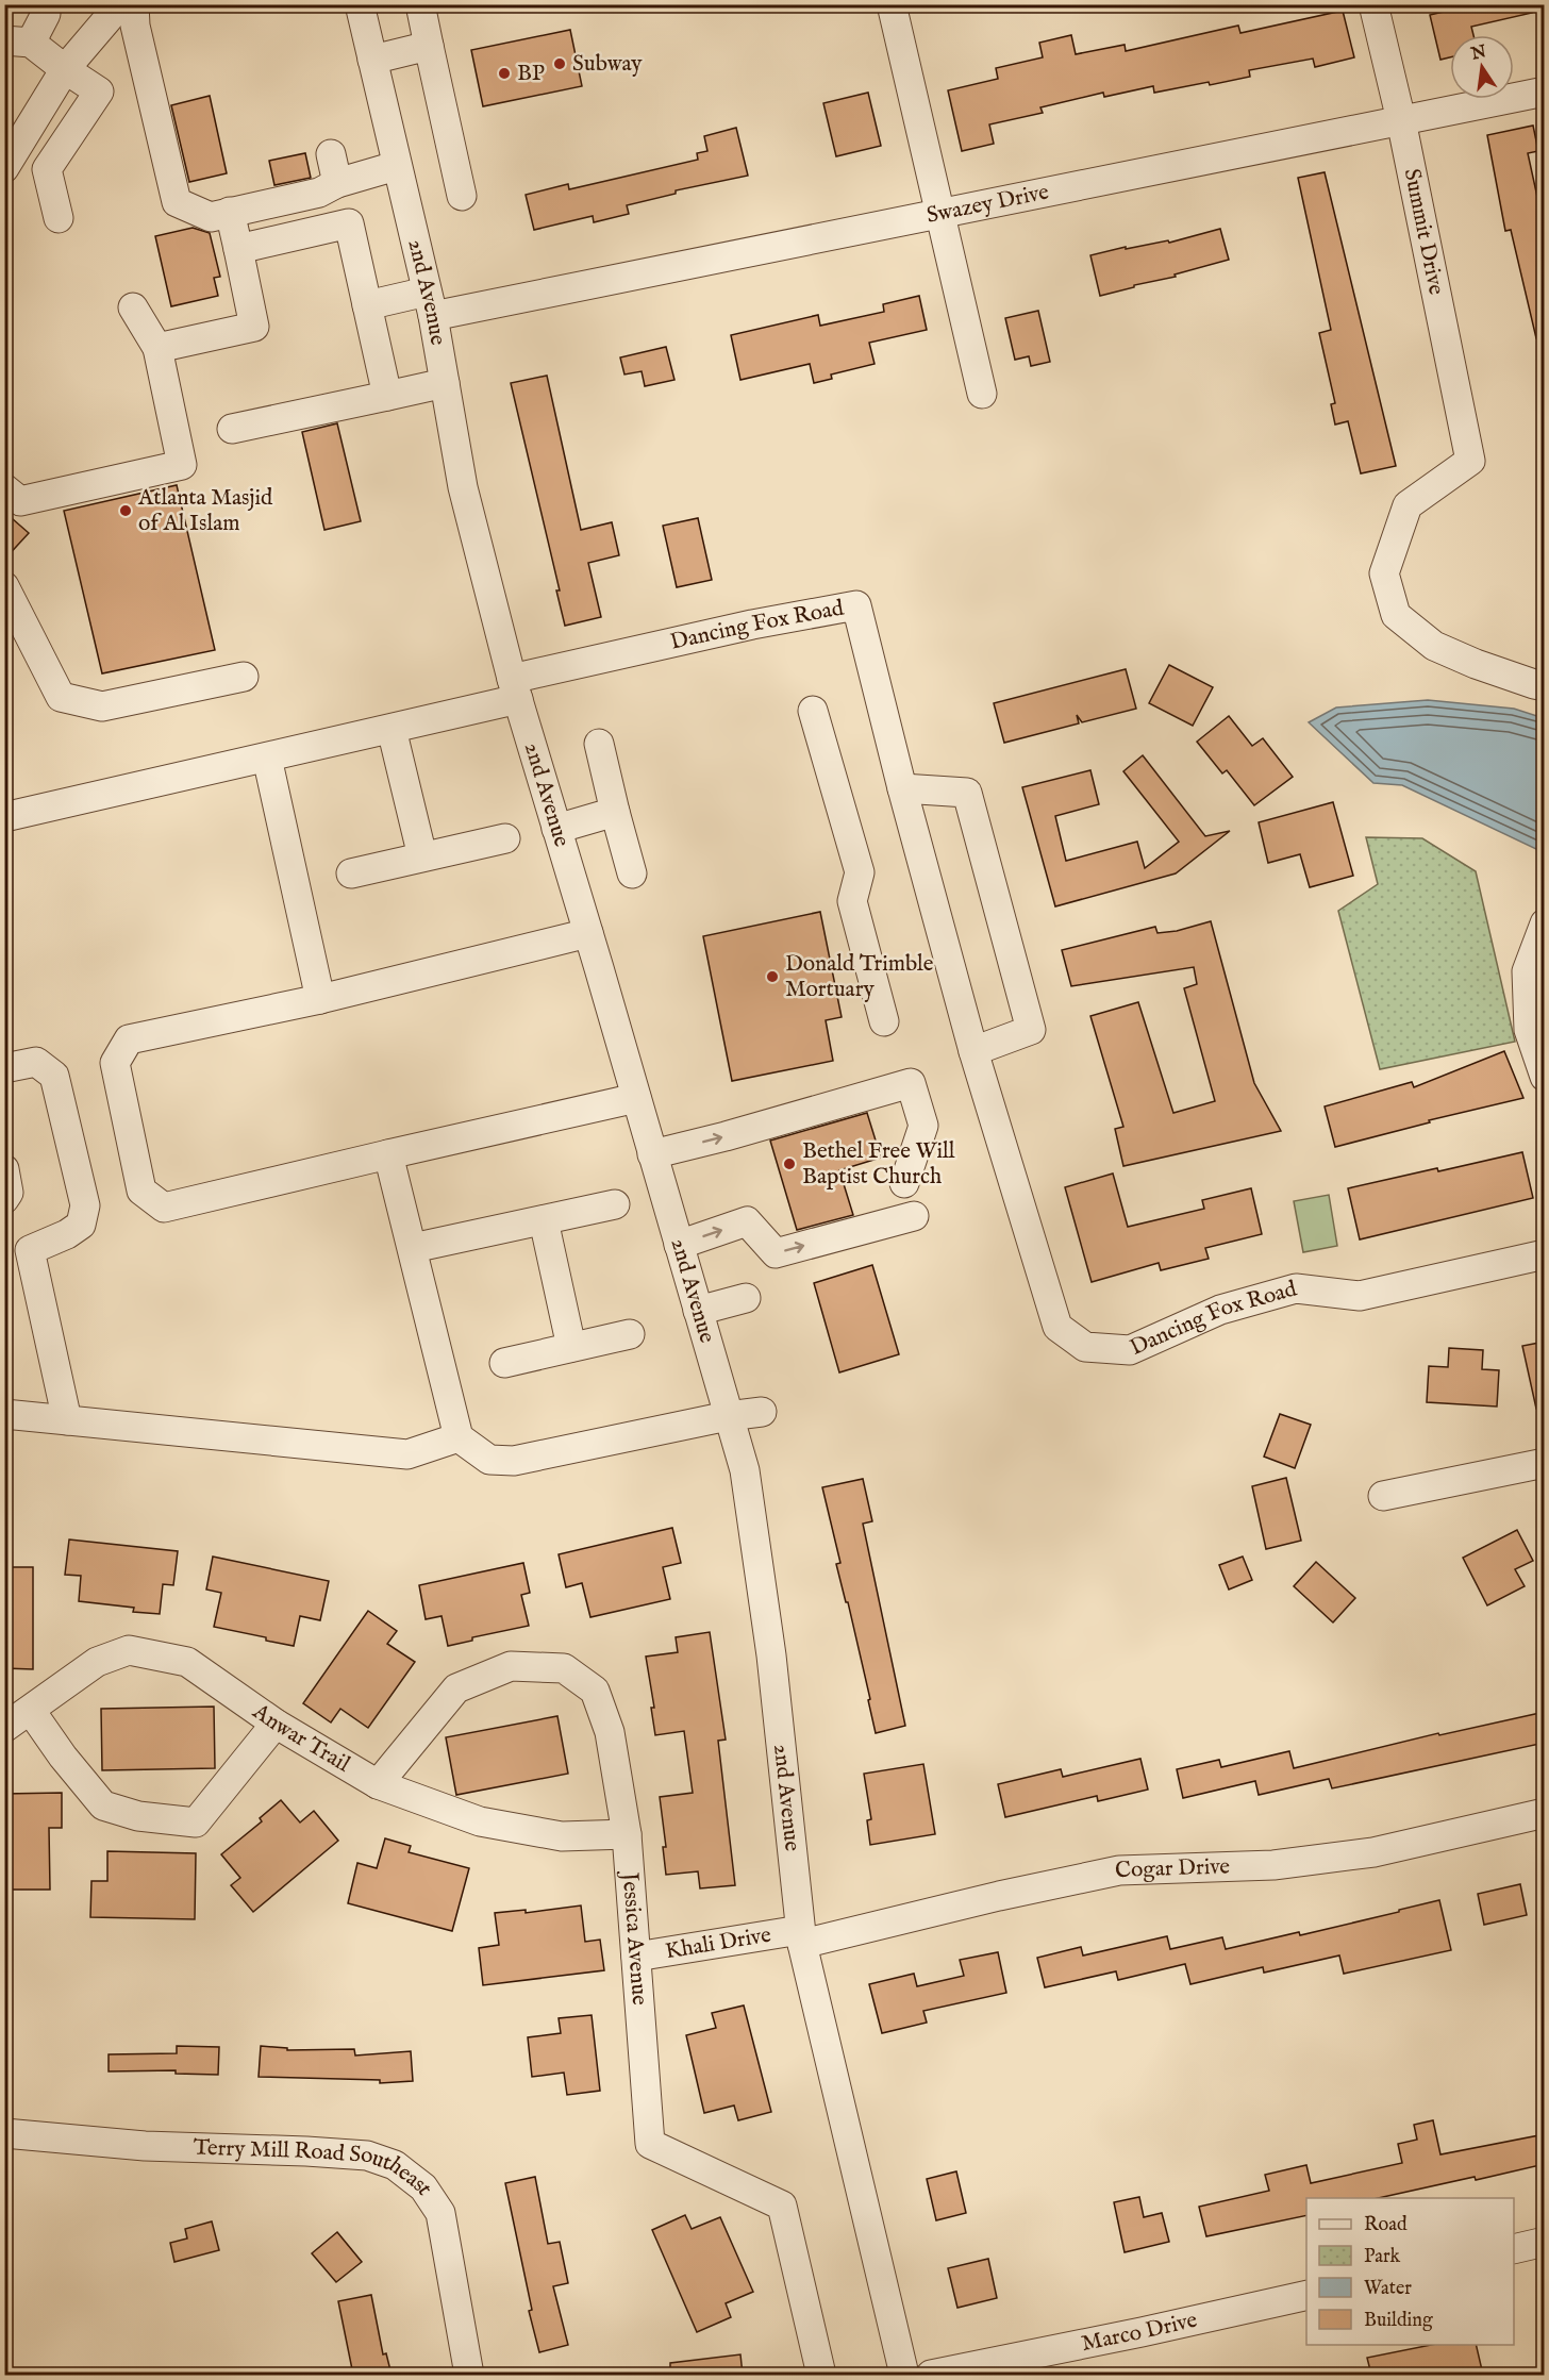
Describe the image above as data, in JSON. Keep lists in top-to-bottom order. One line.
{"streets":{"street":["Swazey Drive","Summit Drive","2nd Avenue","Dancing Fox Road","Anwar Trail","Cogar Drive","Jessica Avenue","Khali Drive","Terry Mill Road Southeast","Marco Drive"]},"crossings":[["Swazey Drive","Summit Drive"],["Swazey Drive","2nd Avenue"],["2nd Avenue","Dancing Fox Road"],["2nd Avenue","Cogar Drive"],["2nd Avenue","Khali Drive"],["Anwar Trail","Jessica Avenue"],["Cogar Drive","Khali Drive"],["Jessica Avenue","Khali Drive"]],"places":["Subway","BP","Atlanta Masjid of Al Islam","Donald Trimble Mortuary","Bethel Free Will Baptist Church"],"legend":["Road","Park","Water","Building"],"north":"top"}
